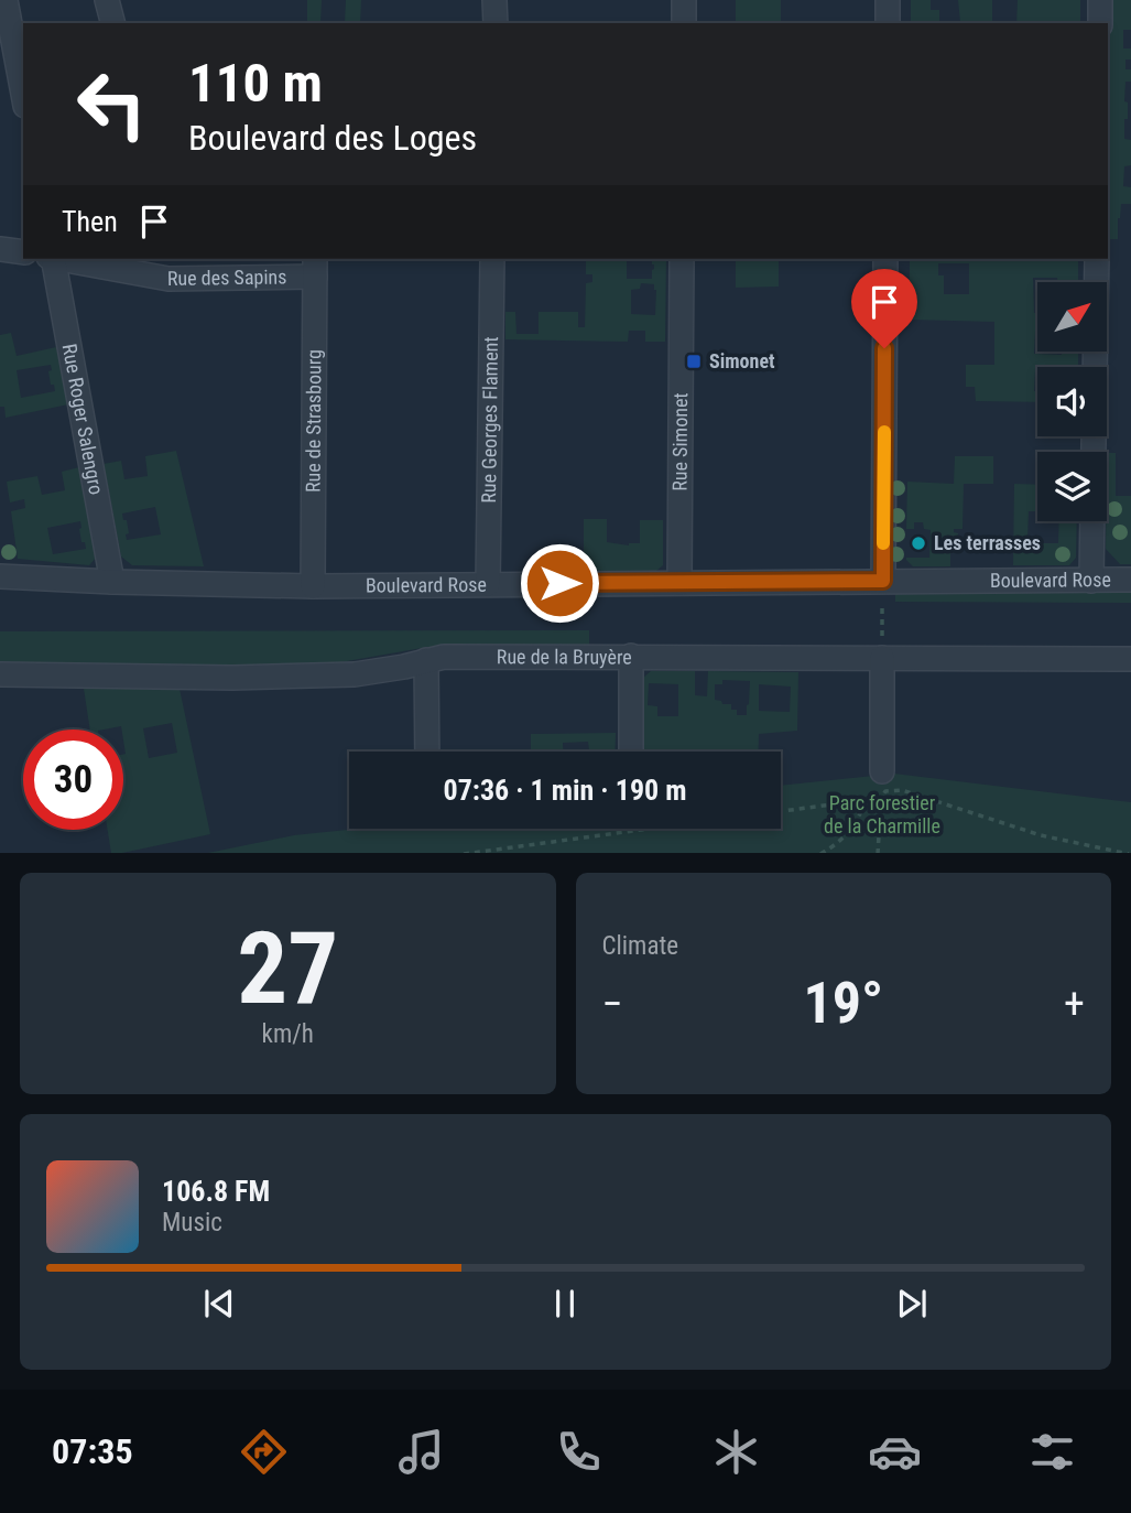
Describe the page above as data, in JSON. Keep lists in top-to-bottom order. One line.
{"streets":{"street":["Rue des Sapins","Rue Roger Salengro","Rue Georges Flament","Rue de Strasbourg","Rue Simonet","Boulevard Rose","Rue de la Bruyère"]},"crossings":[["Rue des Sapins","Rue de Strasbourg"],["Rue Roger Salengro","Boulevard Rose"],["Rue Georges Flament","Boulevard Rose"],["Rue de Strasbourg","Boulevard Rose"],["Rue Simonet","Boulevard Rose"]],"parks":["Parc forestier de la Charmille"],"places":{"transit":["Simonet"],"other":["Les terrasses"]},"north":"top right","page":{"turn":["110 m","Boulevard des Loges"],"then":"Then","limit":"30","trip":"07:36 · 1 min · 190 m","tile":[["27","km/h"],"Climate"],"heat":["−","19°","+"],"song":["106.8 FM","Music"],"tabs":"07:35"}}
